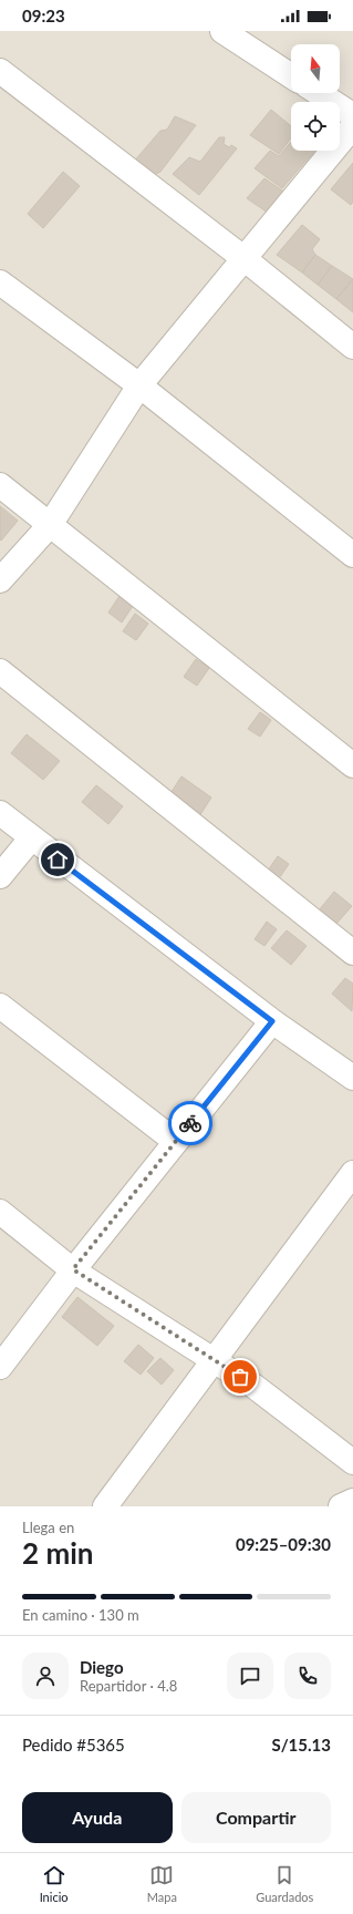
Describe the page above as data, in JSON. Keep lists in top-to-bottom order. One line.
{"north":"top","page":{"status":"09:23","heading":["2 min","Llega en","09:25–09:30"],"panel":["Diego","Repartidor · 4.8","Pedido #5365","S/15.13"],"bar":"En camino · 130 m","buttons":["Ayuda","Compartir"],"tabs":["Inicio","Mapa","Guardados"]}}
